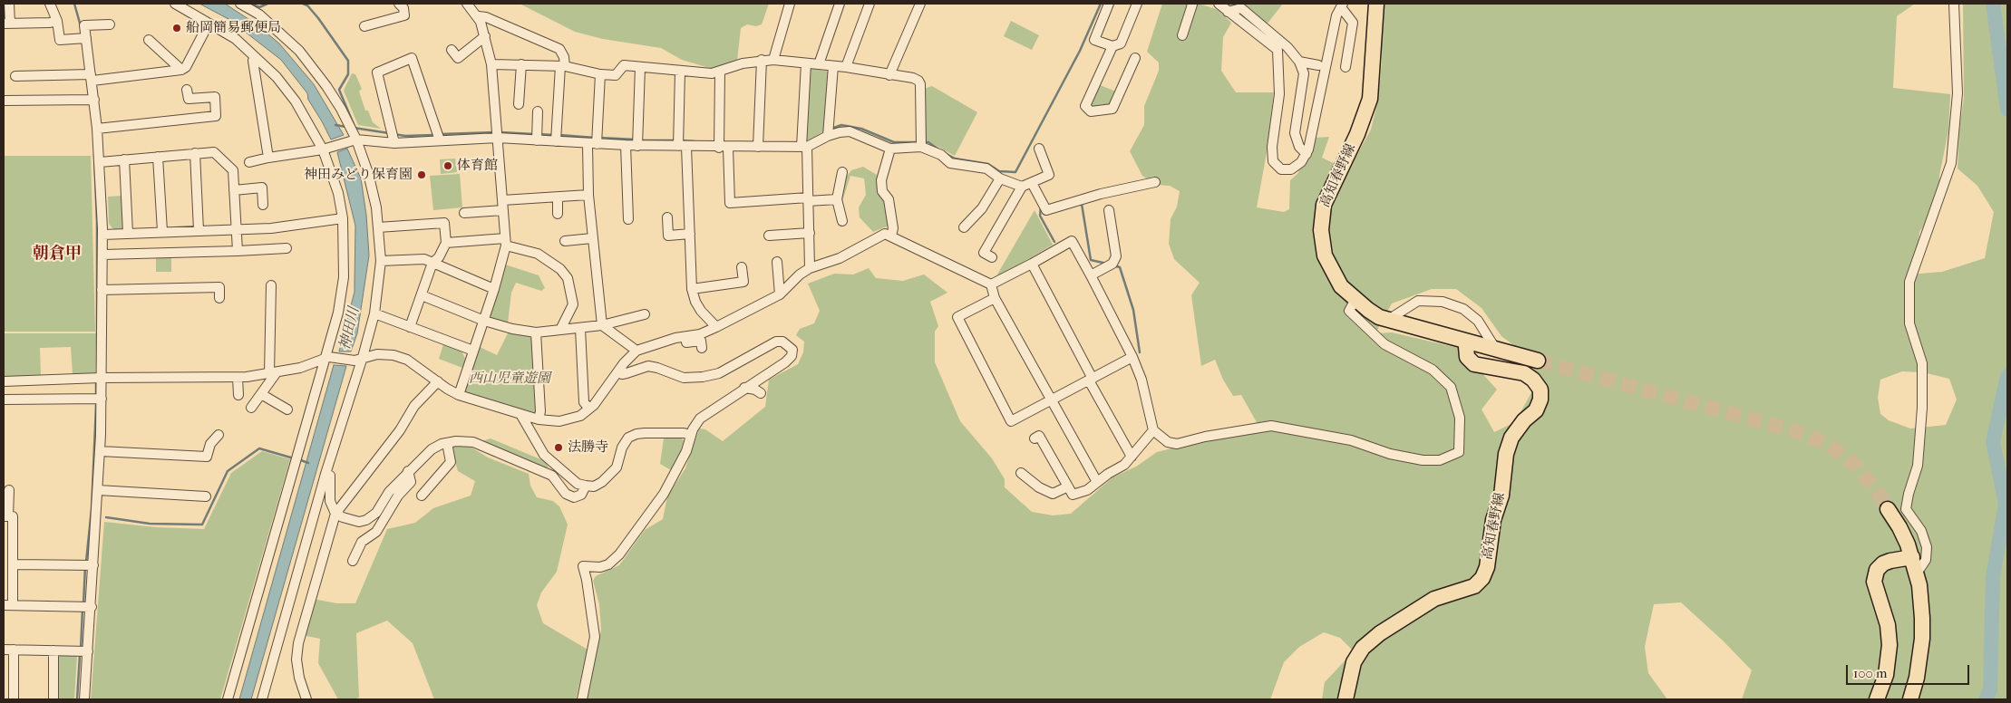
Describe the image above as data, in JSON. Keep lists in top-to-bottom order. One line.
{"streets":{"main road":["高知春野線"]},"districts":["朝倉甲"],"water":["神田川"],"parks":["西山児童遊園"],"places":["船岡簡易郵便局","体育館","神田みどり保育園","法勝寺"],"scale_bar":"100 m"}
